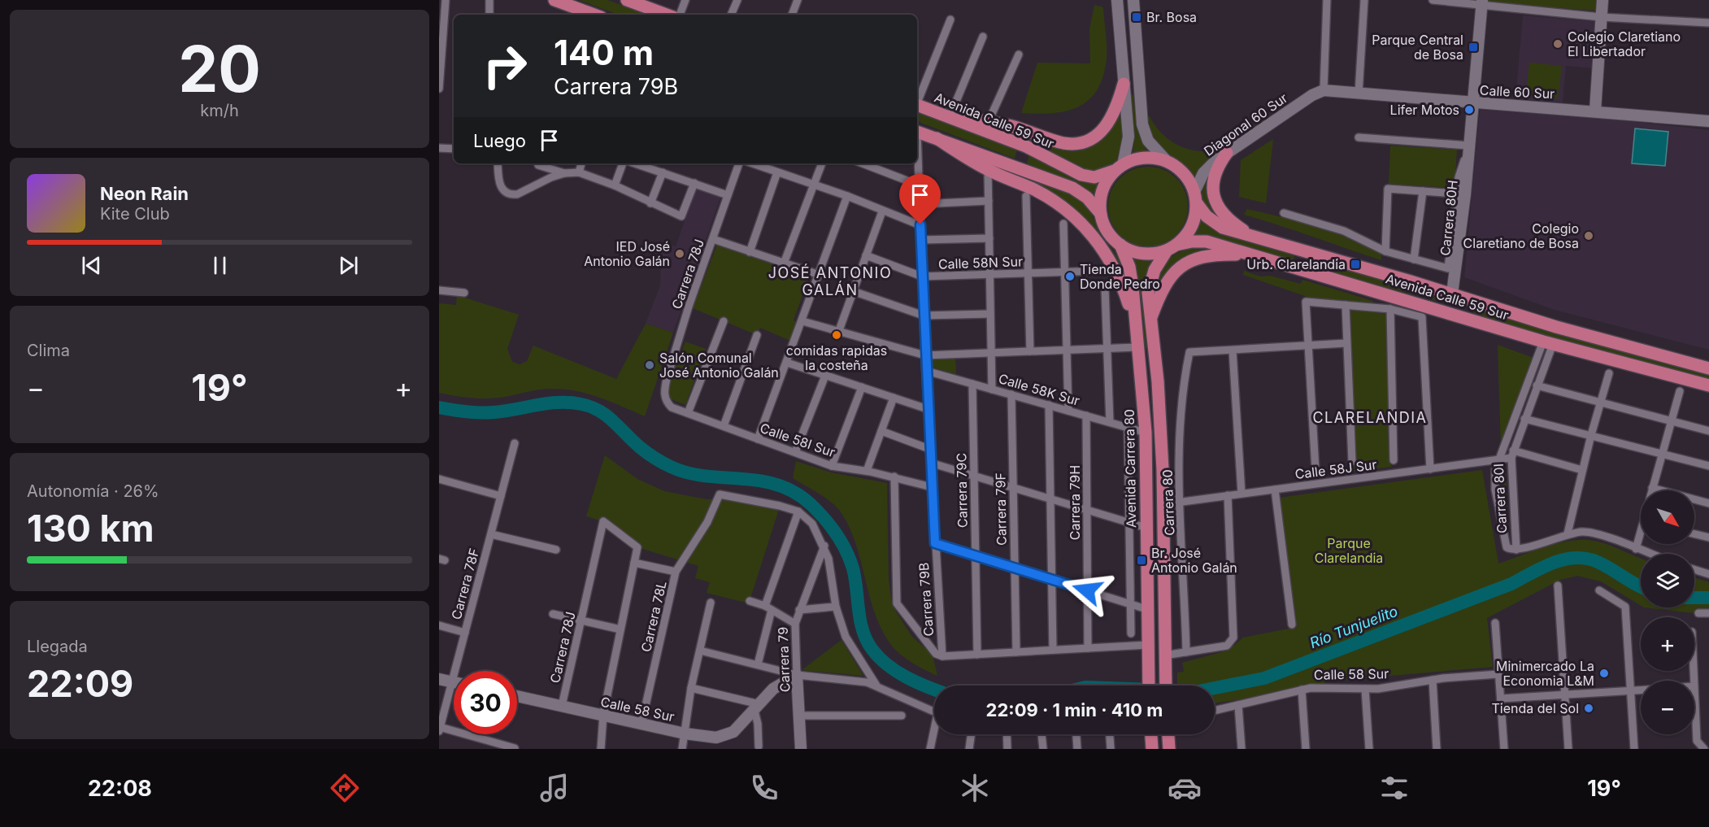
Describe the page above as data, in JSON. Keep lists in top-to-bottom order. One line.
{"streets":{"main road":["Avenida Calle 59 Sur","Avenida Carrera 80"],"street":["Calle 60 Sur","Diagonal 60 Sur","Carrera 80H","Calle 58N Sur","Carrera 78J","Calle 58K Sur","Calle 58I Sur","Calle 58J Sur","Carrera 79C","Carrera 80I","Carrera 79H","Carrera 80","Carrera 79F","Carrera 78F","Carrera 79B","Carrera 78L","Carrera 79","Calle 58 Sur"]},"crossings":[["Calle 60 Sur","Diagonal 60 Sur"],["Calle 60 Sur","Carrera 80H"],["Avenida Calle 59 Sur","Diagonal 60 Sur"],["Avenida Calle 59 Sur","Carrera 80H"],["Avenida Calle 59 Sur","Avenida Carrera 80"],["Avenida Calle 59 Sur","Carrera 80I"],["Diagonal 60 Sur","Avenida Carrera 80"],["Calle 58N Sur","Carrera 79B"],["Carrera 78J","Calle 58I Sur"],["Carrera 78J","Calle 58 Sur"],["Calle 58K Sur","Avenida Carrera 80"],["Calle 58K Sur","Carrera 79C"],["Calle 58K Sur","Carrera 79H"],["Calle 58K Sur","Carrera 79F"],["Calle 58K Sur","Carrera 79B"],["Calle 58I Sur","Carrera 79B"],["Calle 58J Sur","Carrera 80I"],["Calle 58J Sur","Carrera 80"],["Carrera 78L","Calle 58 Sur"],["Carrera 79","Calle 58 Sur"]],"districts":["JOSÉ ANTONIO GALÁN","CLARELANDIA"],"water":["Río Tunjuelito"],"parks":["Parque Clarelandia"],"places":{"transit":["Br. Bosa","Parque Central de Bosa","Urb. Clarelandia","Br. José Antonio Galán"],"other":["Colegio Claretiano El Libertador","Lifer Motos","Colegio Claretiano de Bosa","IED José Antonio Galán","Tienda Donde Pedro","comidas rapidas la costeña","Salón Comunal José Antonio Galán","Minimercado La Economia L&M","Tienda del Sol"]},"north":"bottom right","page":{"tile":[["20","km/h"],"Clima",["Autonomía · 26%","130 km"],["Llegada","22:09"]],"turn":["140 m","Carrera 79B"],"then":"Luego","song":["Neon Rain","Kite Club"],"heat":["−","19°","+"],"map_buttons":["+","−"],"limit":"30","trip":"22:09 · 1 min · 410 m","tabs":["22:08","19°"]}}
